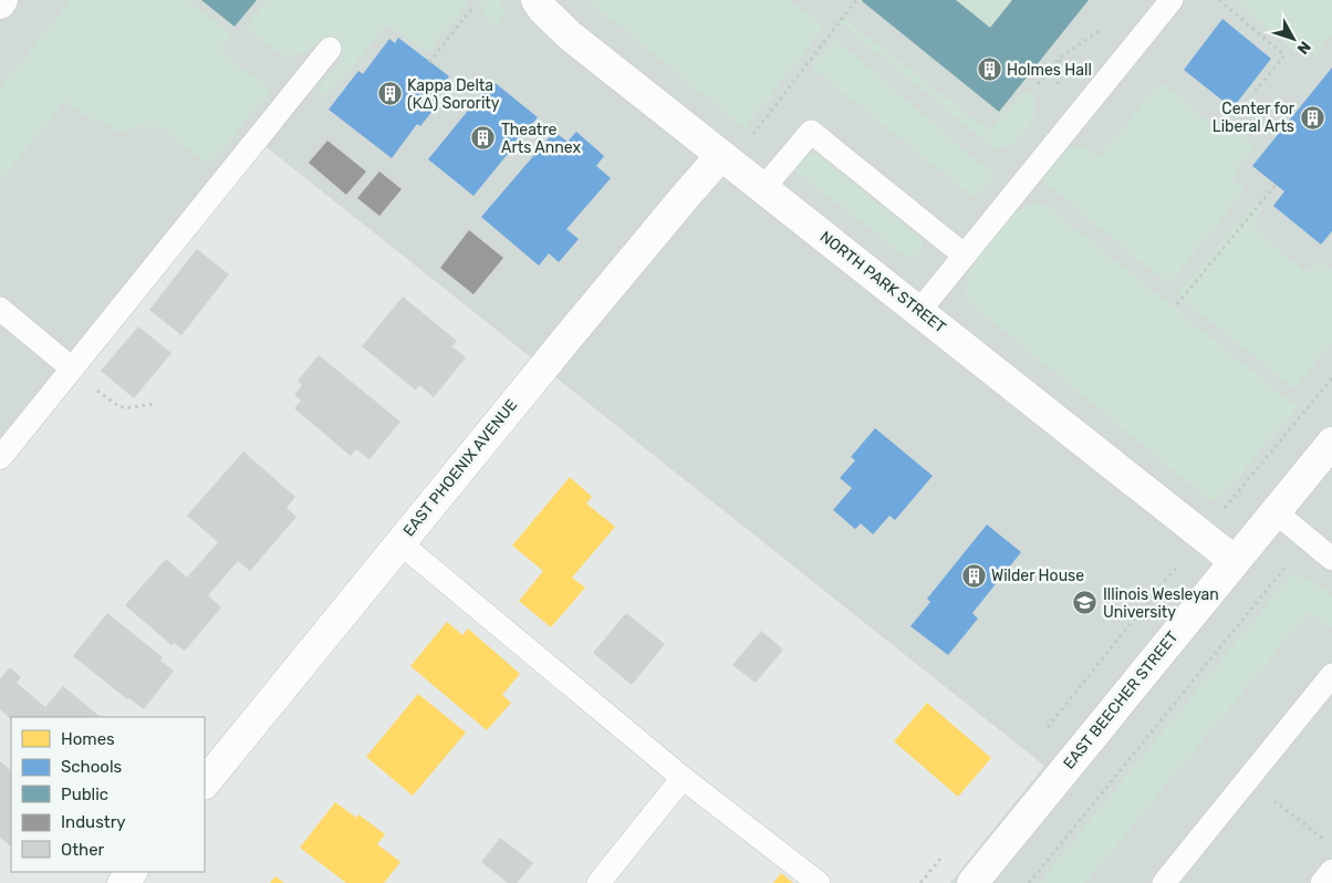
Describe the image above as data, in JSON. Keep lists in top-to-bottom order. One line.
{"streets":{"street":["NORTH PARK STREET","EAST PHOENIX AVENUE","EAST BEECHER STREET"]},"crossings":[["NORTH PARK STREET","EAST PHOENIX AVENUE"],["NORTH PARK STREET","EAST BEECHER STREET"]],"places":{"building":["Holmes Hall","Kappa Delta (ΚΔ) Sorority","Center for Liberal Arts","Theatre Arts Annex","Wilder House"],"school or university":["Illinois Wesleyan University"]},"legend":["Homes","Schools","Public","Industry","Other"],"north":"bottom right"}
